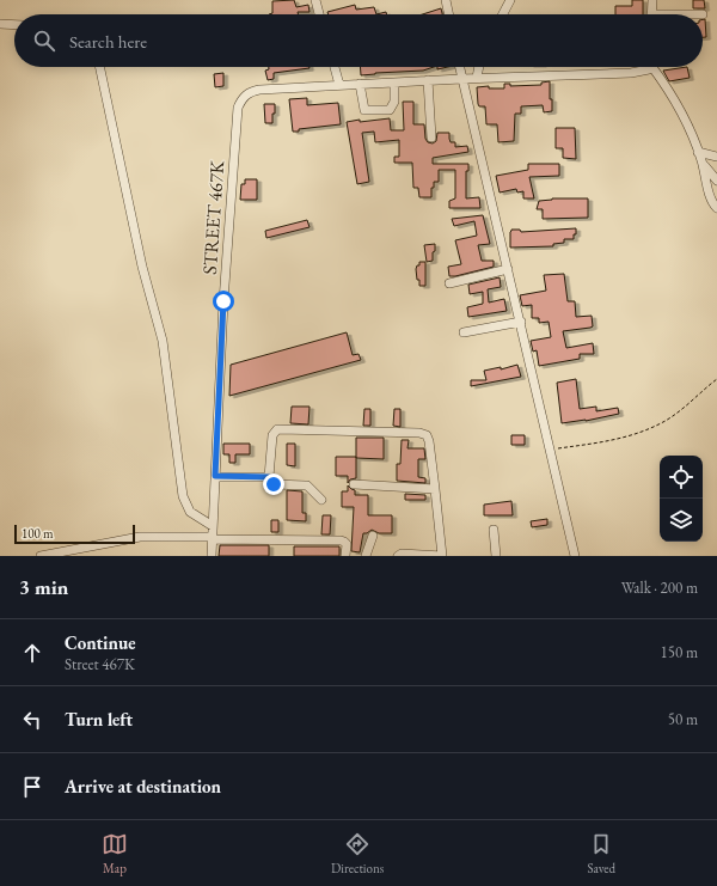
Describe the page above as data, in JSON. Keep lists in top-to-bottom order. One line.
{"streets":{"street":["STREET 467K"]},"scale_bar":"100 m","page":{"search":"Search here","scale":"100 m","heading":["3 min","Walk · 200 m"],"list":[["Continue","Street 467K","150 m"],["Turn left","50 m"],"Arrive at destination"],"nav":["Map","Directions","Saved"]}}
